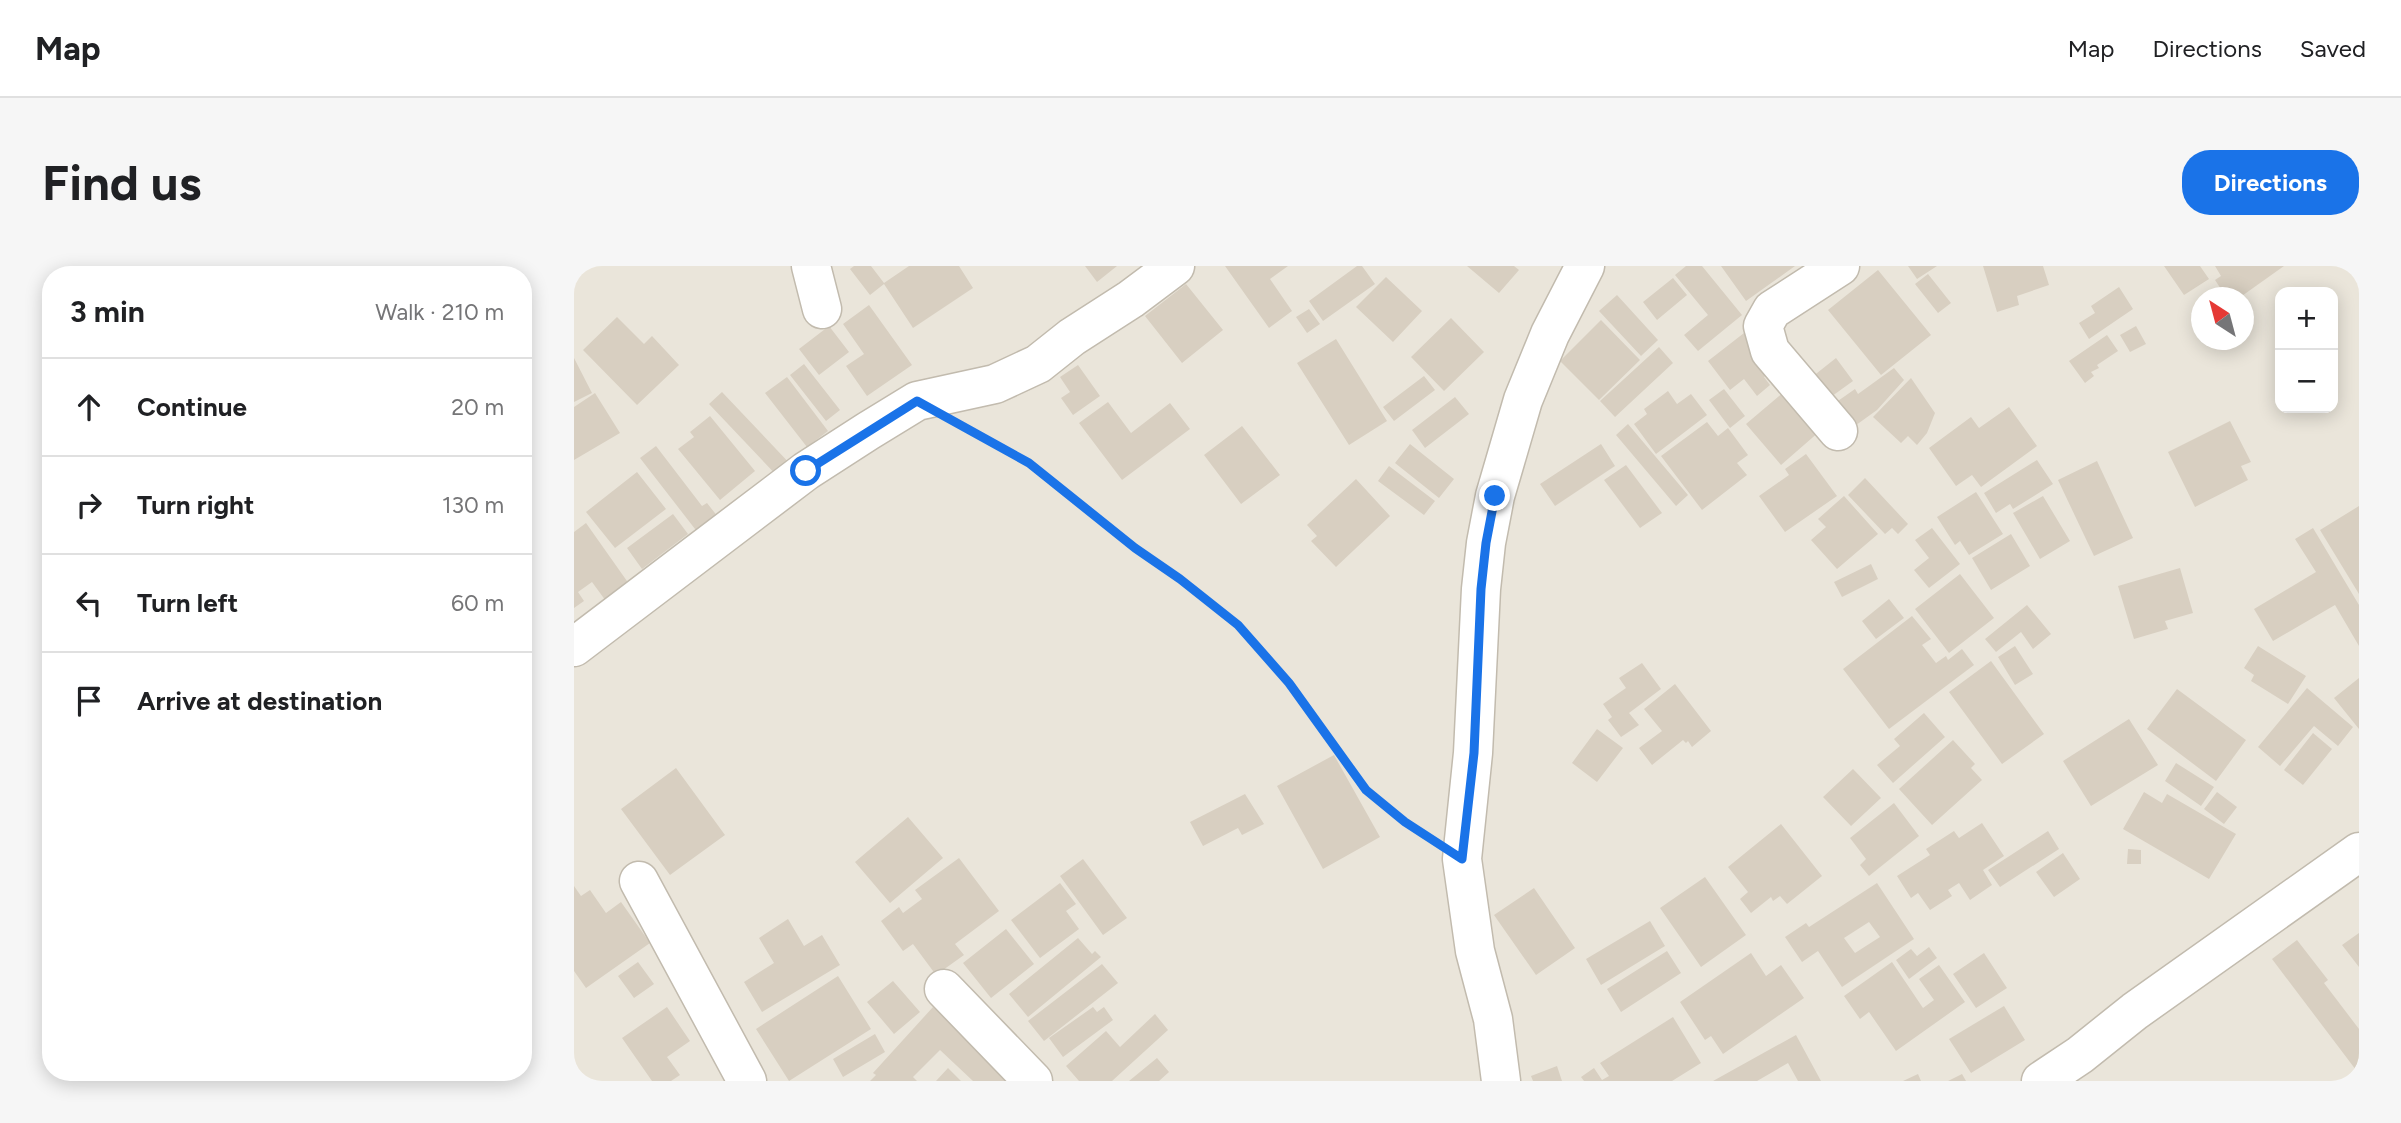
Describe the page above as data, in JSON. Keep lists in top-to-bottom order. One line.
{"north":"top left","page":{"header":"Map","nav":["Map","Directions","Saved"],"buttons":"Directions","title":"Find us","heading":["3 min","Walk · 210 m"],"map_buttons":["+","−"],"list":[["Continue","20 m"],["Turn right","130 m"],["Turn left","60 m"],"Arrive at destination"]}}
